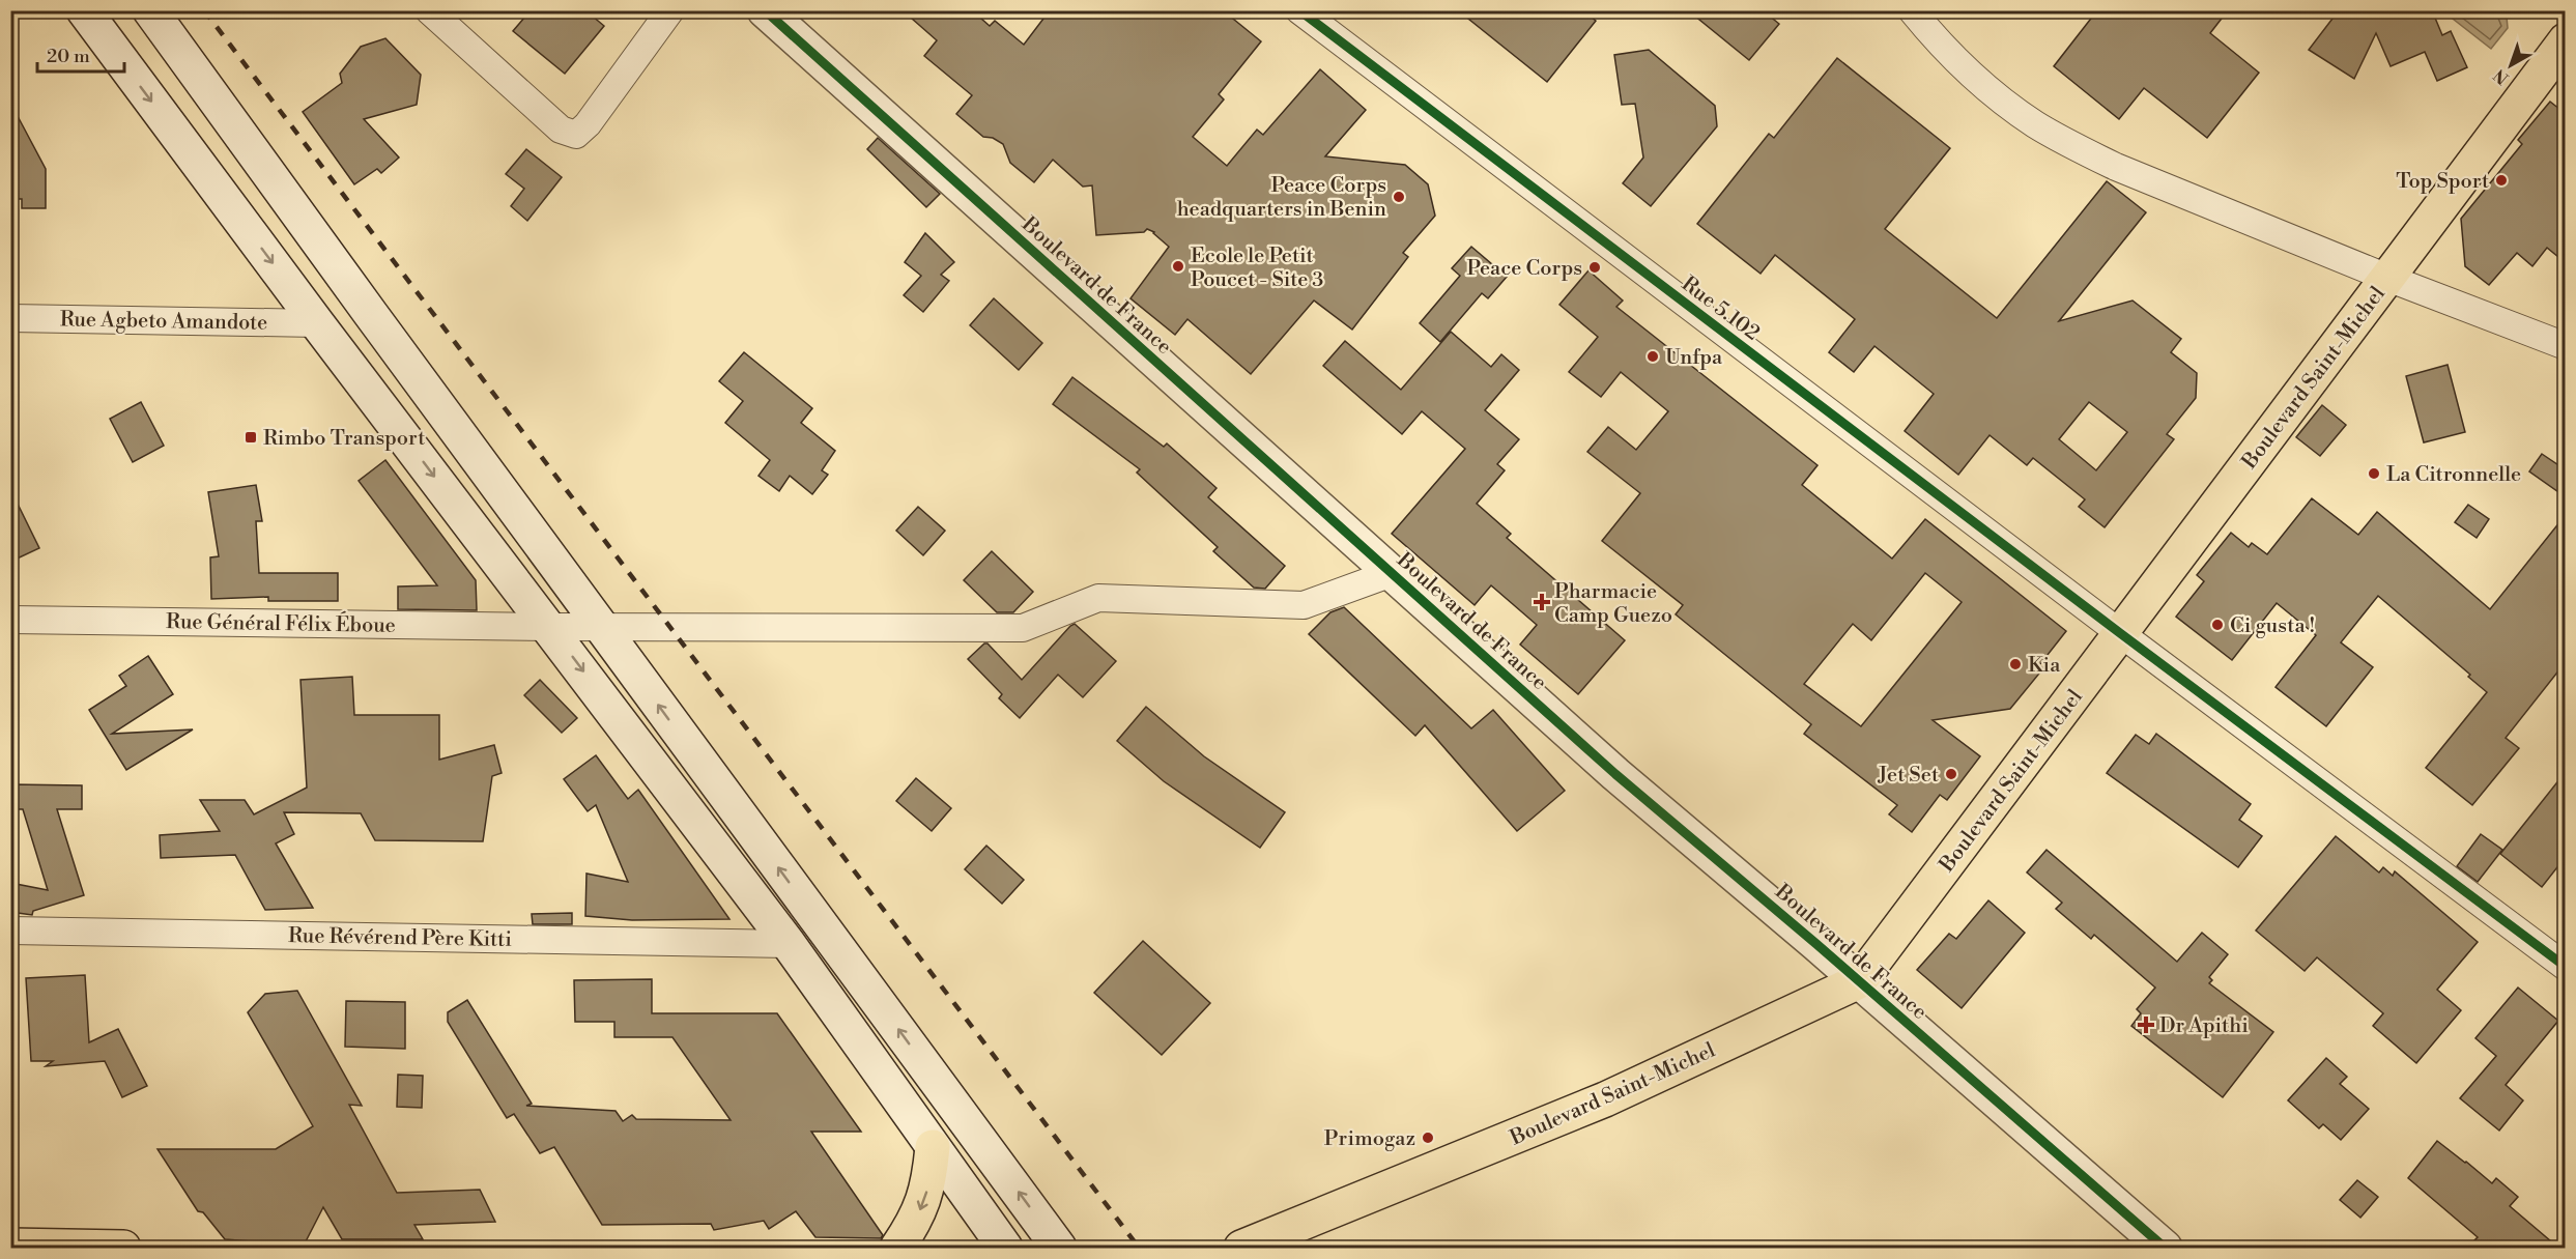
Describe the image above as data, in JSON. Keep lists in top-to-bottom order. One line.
{"streets":{"main road":["Boulevard de France","Boulevard Saint-Michel"],"street":["Rue 5.102","Rue Agbeto Amandote","Rue Général Félix Éboue","Rue Révérend Père Kitti"]},"crossings":[["Boulevard de France","Boulevard Saint-Michel"],["Boulevard de France","Rue Général Félix Éboue"],["Rue 5.102","Boulevard Saint-Michel"]],"places":{"other":["Top Sport","Peace Corps headquarters in Benin","Ecole le Petit Poucet - Site 3","Peace Corps","Unfpa","La Citronnelle","Ci gusta !","Kia","Jet Set","Primogaz"],"transit":["Rimbo Transport"],"health":["Pharmacie Camp Guezo","Dr Apithi"]},"scale_bar":"20 m","north":"bottom left"}
